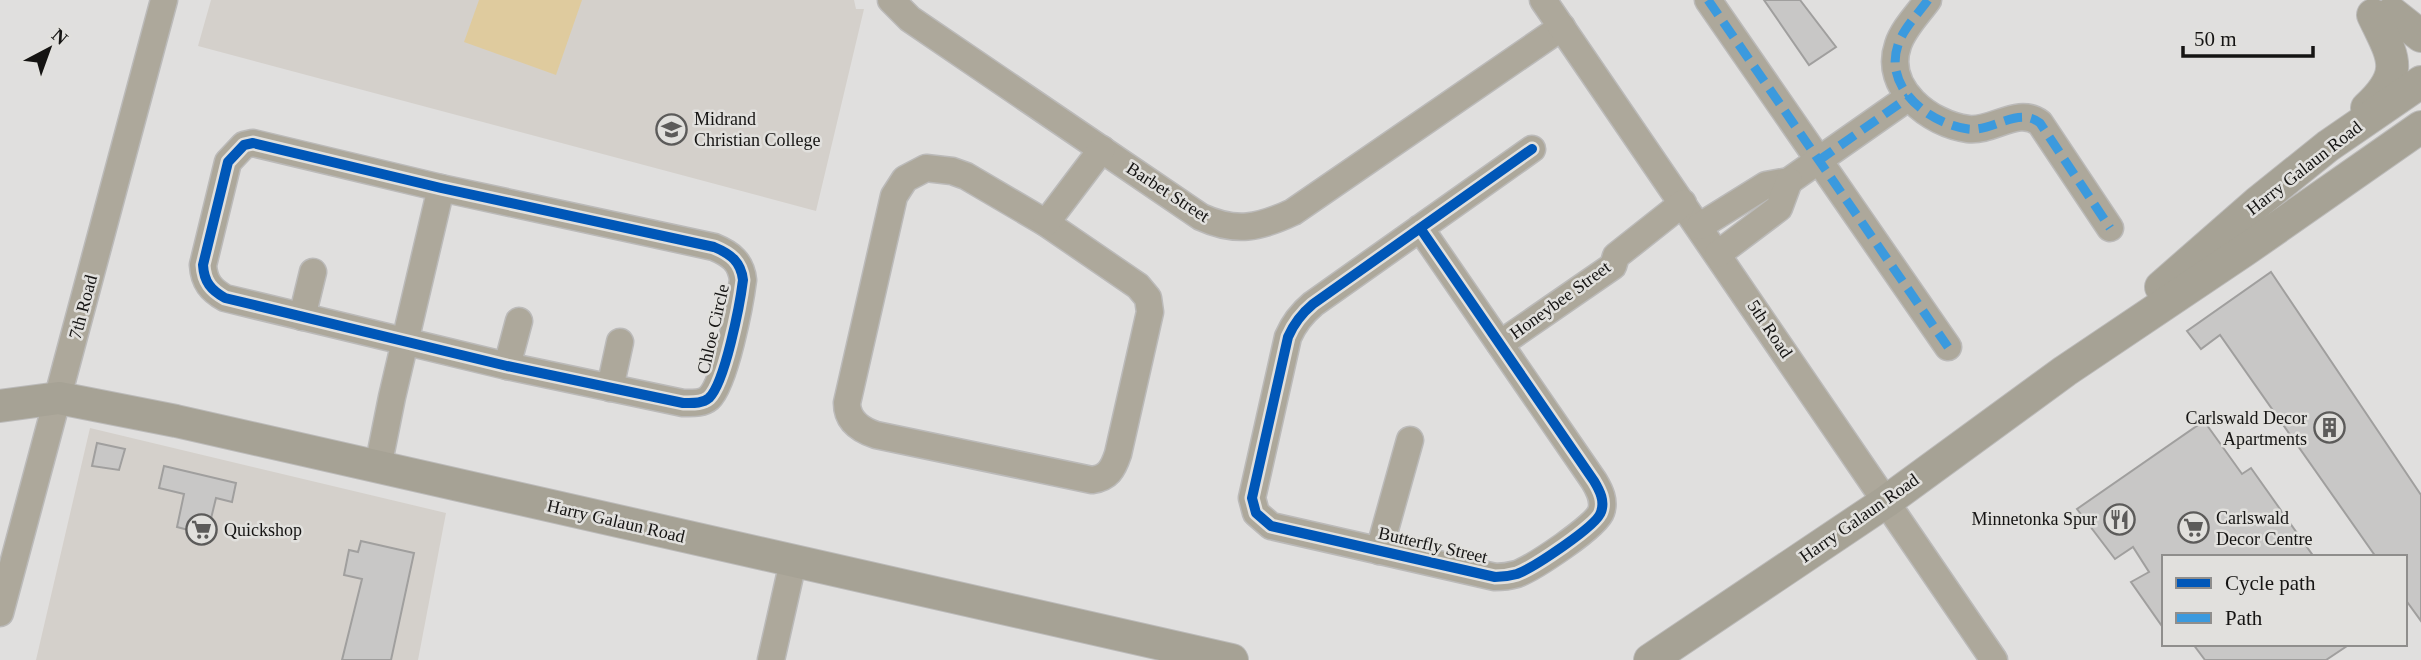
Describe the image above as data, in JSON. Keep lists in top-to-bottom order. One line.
{"streets":{"main road":["Harry Galaun Road"],"street":["Barbet Street","Honeybee Street","7th Road","Chloe Circle","5th Road","Butterfly Street"]},"crossings":[["Harry Galaun Road","7th Road"],["Harry Galaun Road","5th Road"],["Barbet Street","5th Road"],["Honeybee Street","5th Road"],["Honeybee Street","Butterfly Street"]],"places":{"school or university":["Midrand Christian College"],"building":["Carlswald Decor Apartments"],"restaurant":["Minnetonka Spur"],"supermarket":["Carlswald Decor Centre","Quickshop"]},"legend":["Cycle path","Path"],"scale_bar":"50 m","north":"top right"}
